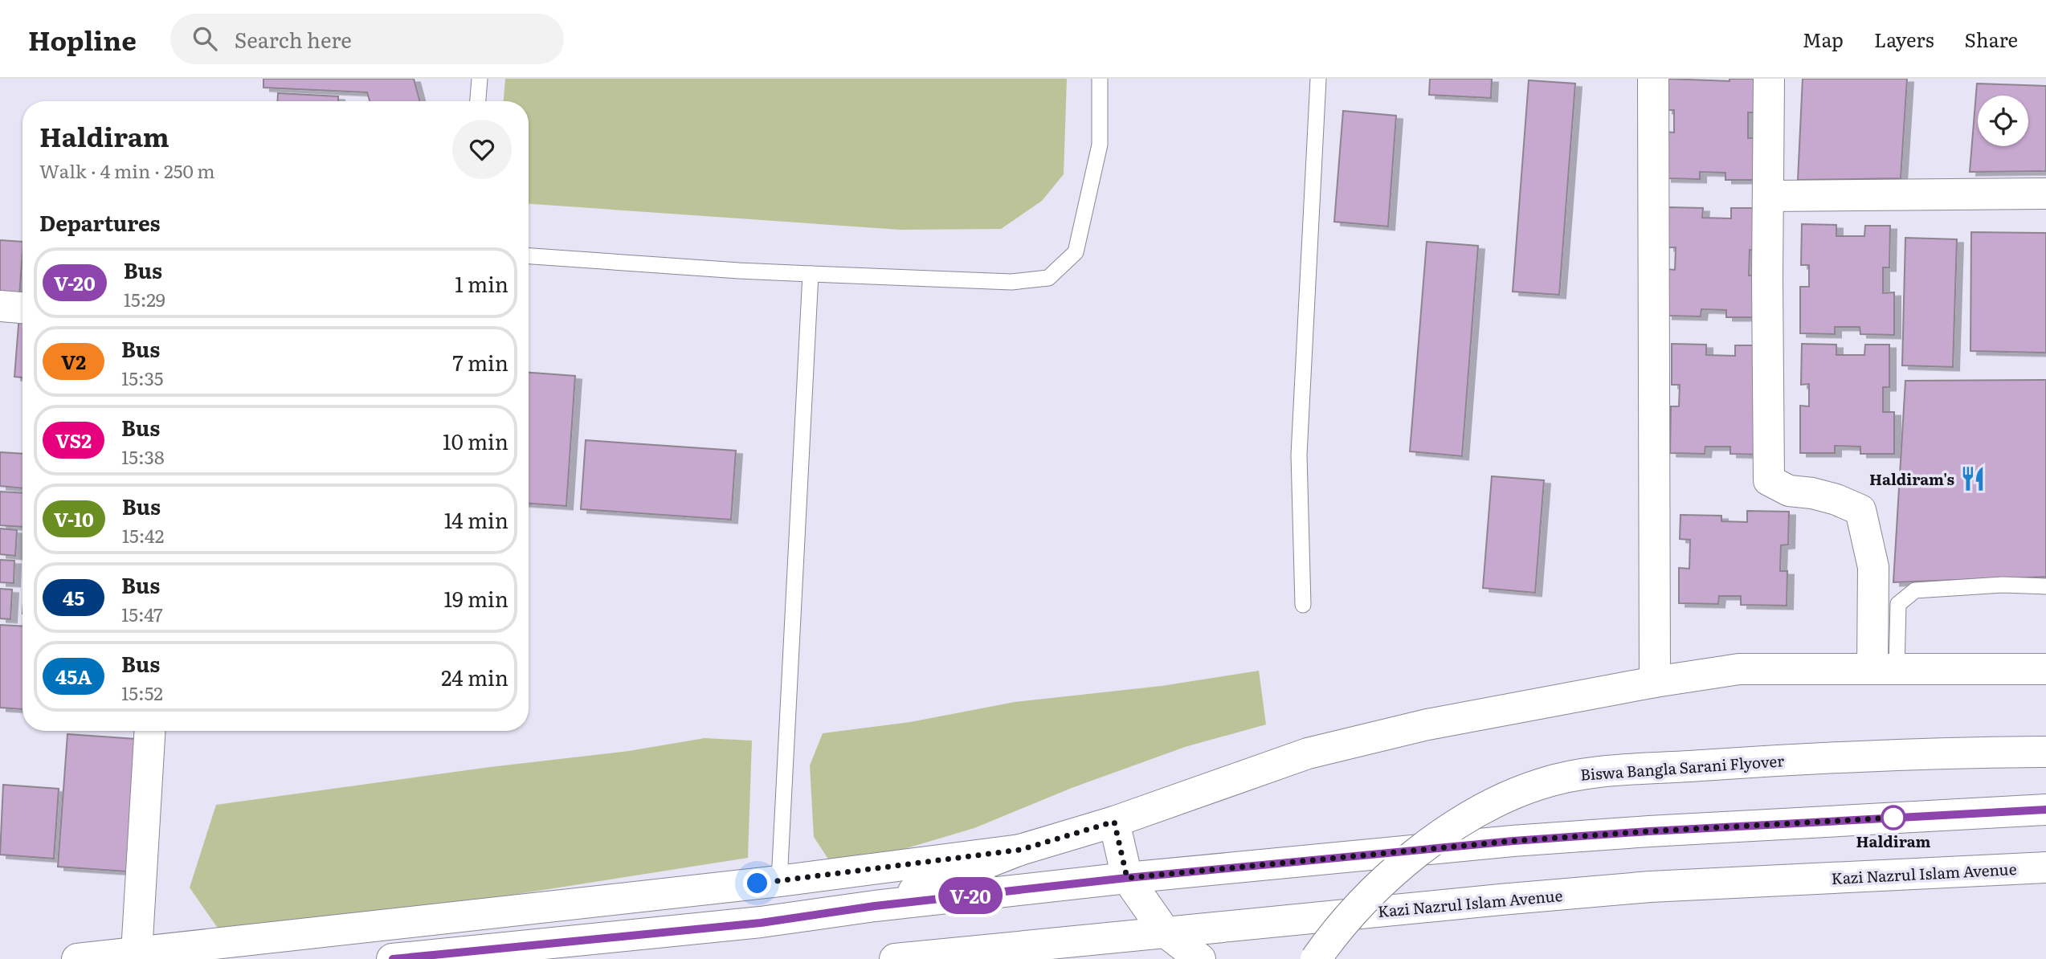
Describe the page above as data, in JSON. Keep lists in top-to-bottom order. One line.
{"streets":{"street":["Biswa Bangla Sarani Flyover","Kazi Nazrul Islam Avenue"]},"places":{"restaurant":["Haldiram's"],"other":["Haldiram"]},"lines":["bus line V-20"],"page":{"header":"Hopline","search":"Search here","nav":["Map","Layers","Share"],"on_map":"V-20","heading":[["Haldiram","Walk · 4 min · 250 m"],"Departures"],"list":[{"mark":"V-20","name":"Bus","note":"15:29","value":"1 min"},{"mark":"V2","name":"Bus","note":"15:35","value":"7 min"},{"mark":"VS2","name":"Bus","note":"15:38","value":"10 min"},{"mark":"V-10","name":"Bus","note":"15:42","value":"14 min"},{"mark":"45","name":"Bus","note":"15:47","value":"19 min"},{"mark":"45A","name":"Bus","note":"15:52","value":"24 min"}]}}
